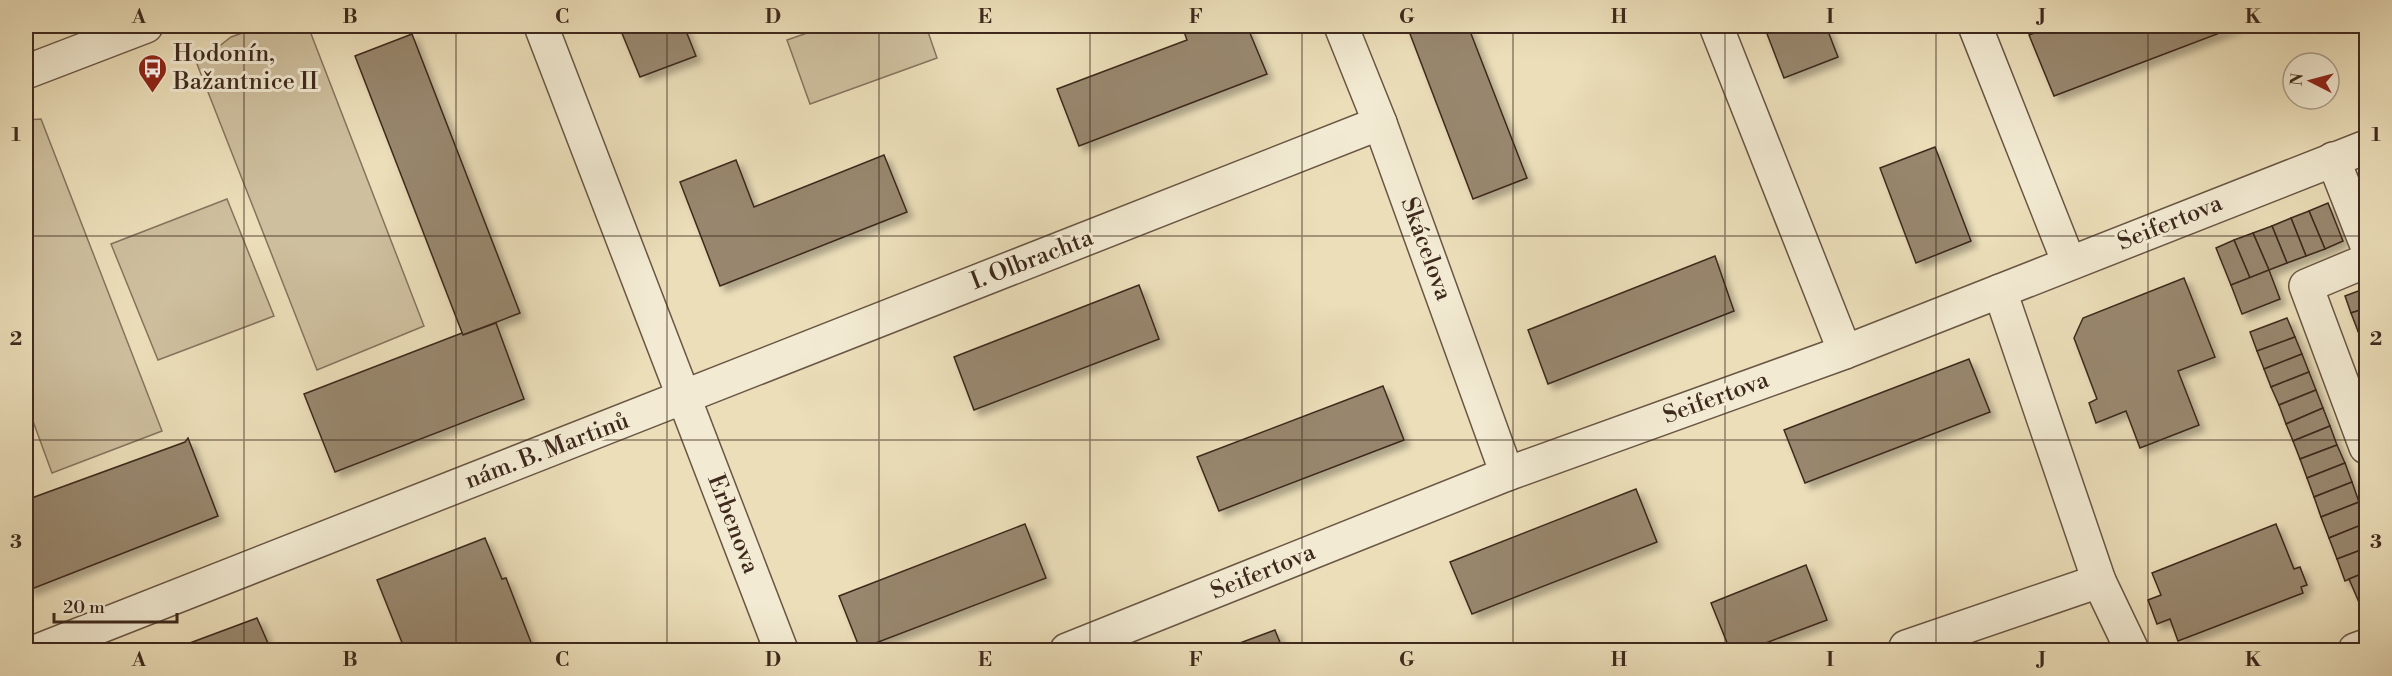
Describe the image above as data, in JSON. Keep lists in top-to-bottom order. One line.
{"streets":{"street":["Seifertova","Skácelova","I. Olbrachta","nám. B. Martinů","Erbenova"]},"crossings":[["Seifertova","Skácelova"],["Skácelova","I. Olbrachta"],["I. Olbrachta","nám. B. Martinů"],["I. Olbrachta","Erbenova"],["nám. B. Martinů","Erbenova"]],"places":{"bus stop":["Hodonín, Bažantnice II"]},"scale_bar":"20 m","north":"left","grid":{"columns":["A","B","C","D","E","F","G","H","I","J","K"],"rows":["1","2","3"]}}
